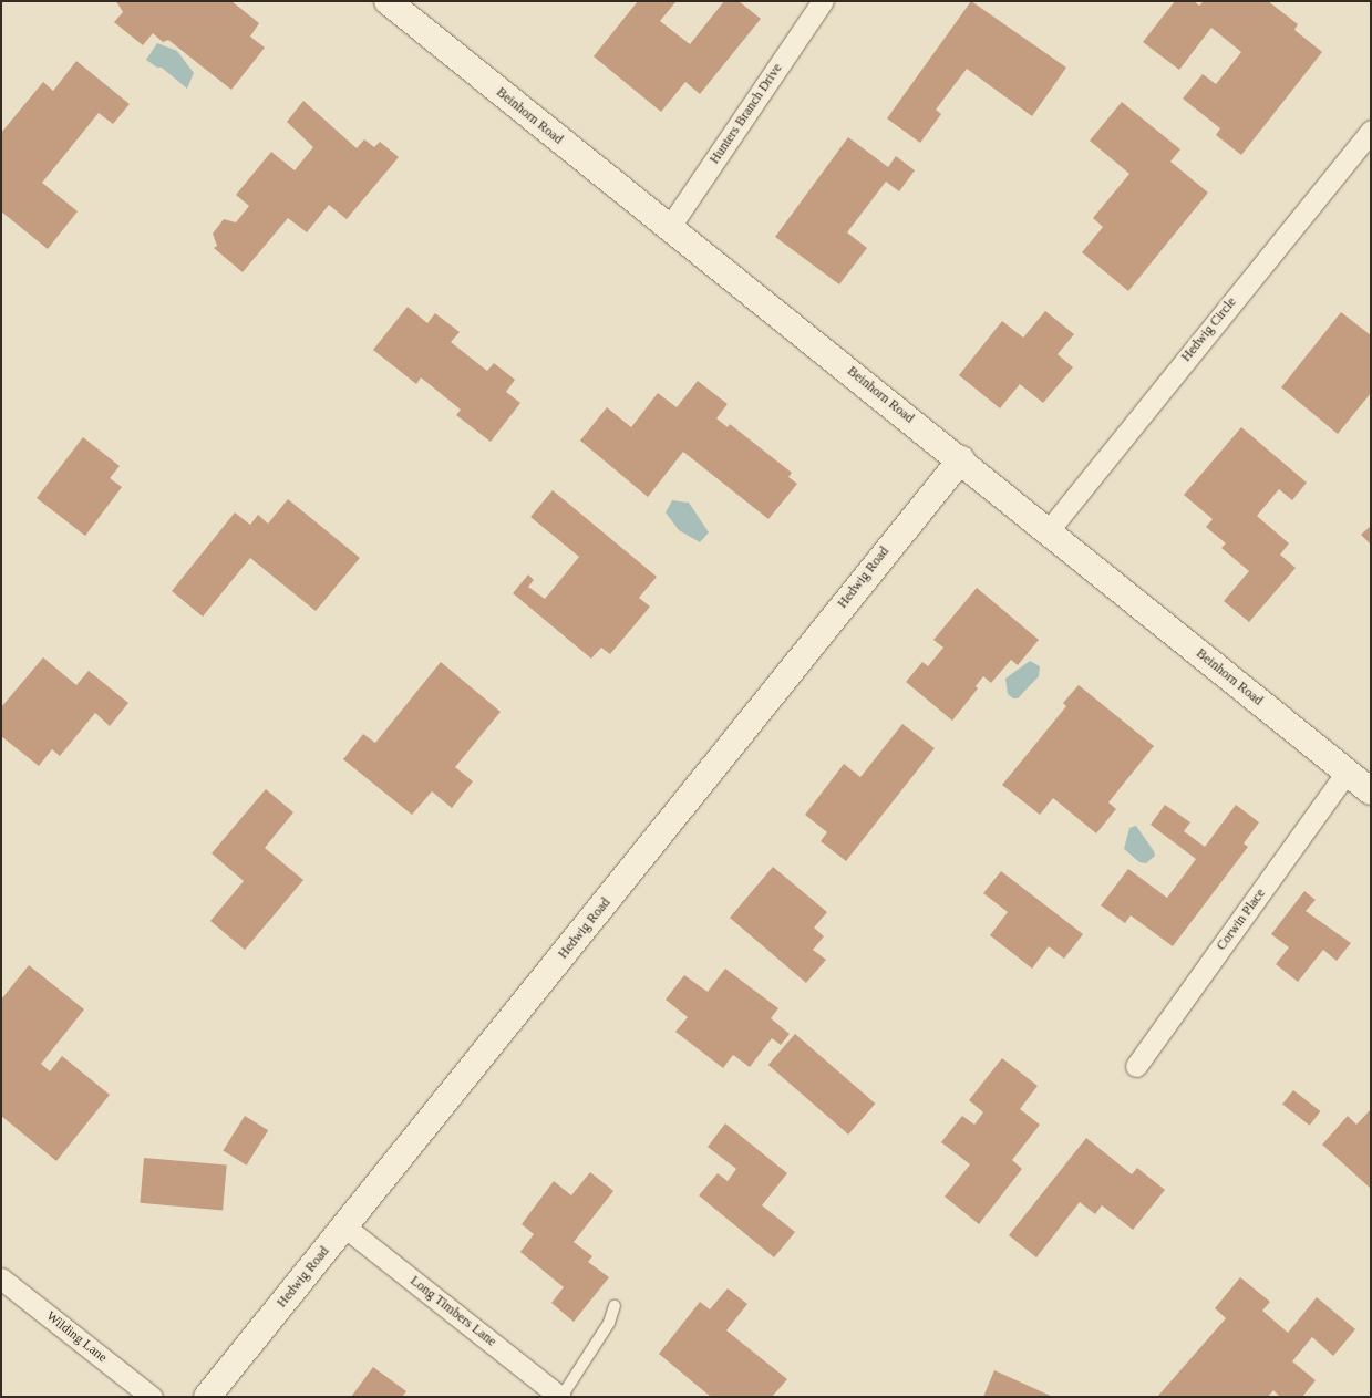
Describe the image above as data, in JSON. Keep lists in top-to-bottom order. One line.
{"streets":{"street":["Hunters Branch Drive","Beinhorn Road","Hedwig Circle","Hedwig Road","Corwin Place","Long Timbers Lane","Wilding Lane"]},"crossings":[["Hunters Branch Drive","Beinhorn Road"],["Beinhorn Road","Hedwig Circle"],["Beinhorn Road","Hedwig Road"],["Beinhorn Road","Corwin Place"],["Hedwig Road","Long Timbers Lane"]]}
